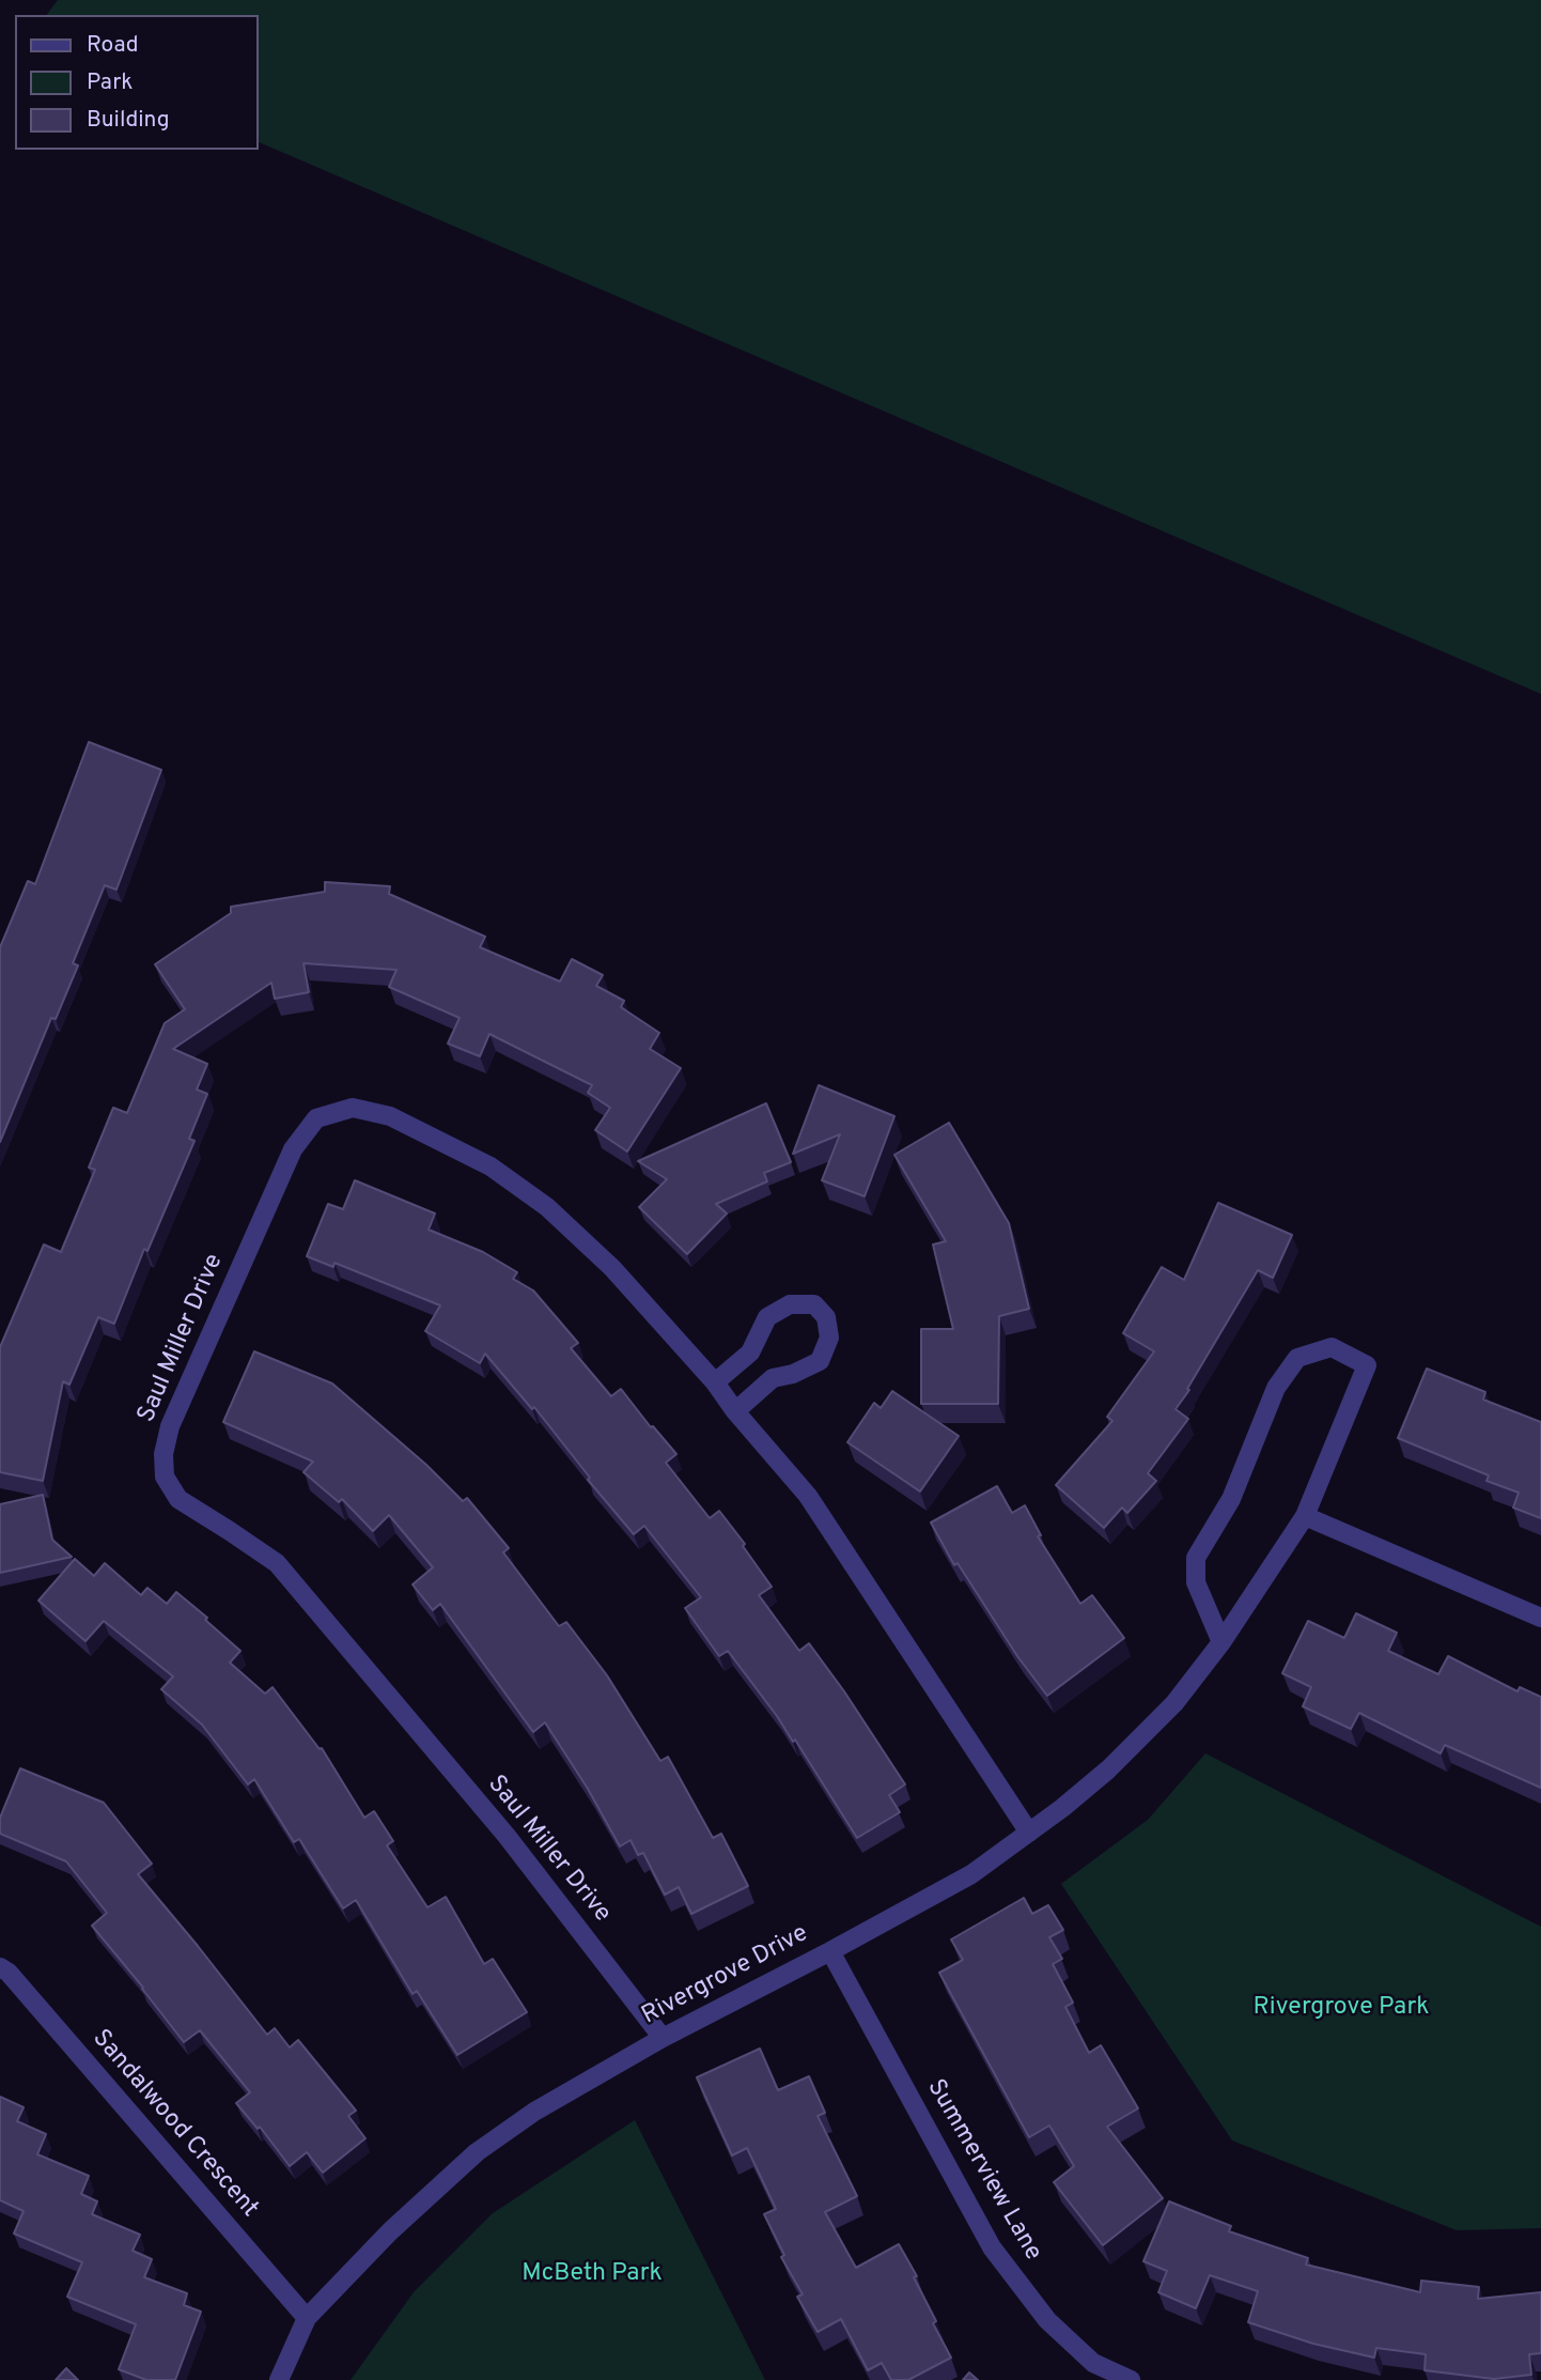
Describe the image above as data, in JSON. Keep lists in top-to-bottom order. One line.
{"streets":{"street":["Saul Miller Drive","Rivergrove Drive","Sandalwood Crescent","Summerview Lane"]},"crossings":[["Saul Miller Drive","Rivergrove Drive"],["Rivergrove Drive","Sandalwood Crescent"],["Rivergrove Drive","Summerview Lane"]],"parks":["Rivergrove Park","McBeth Park"],"legend":["Road","Park","Building"]}
